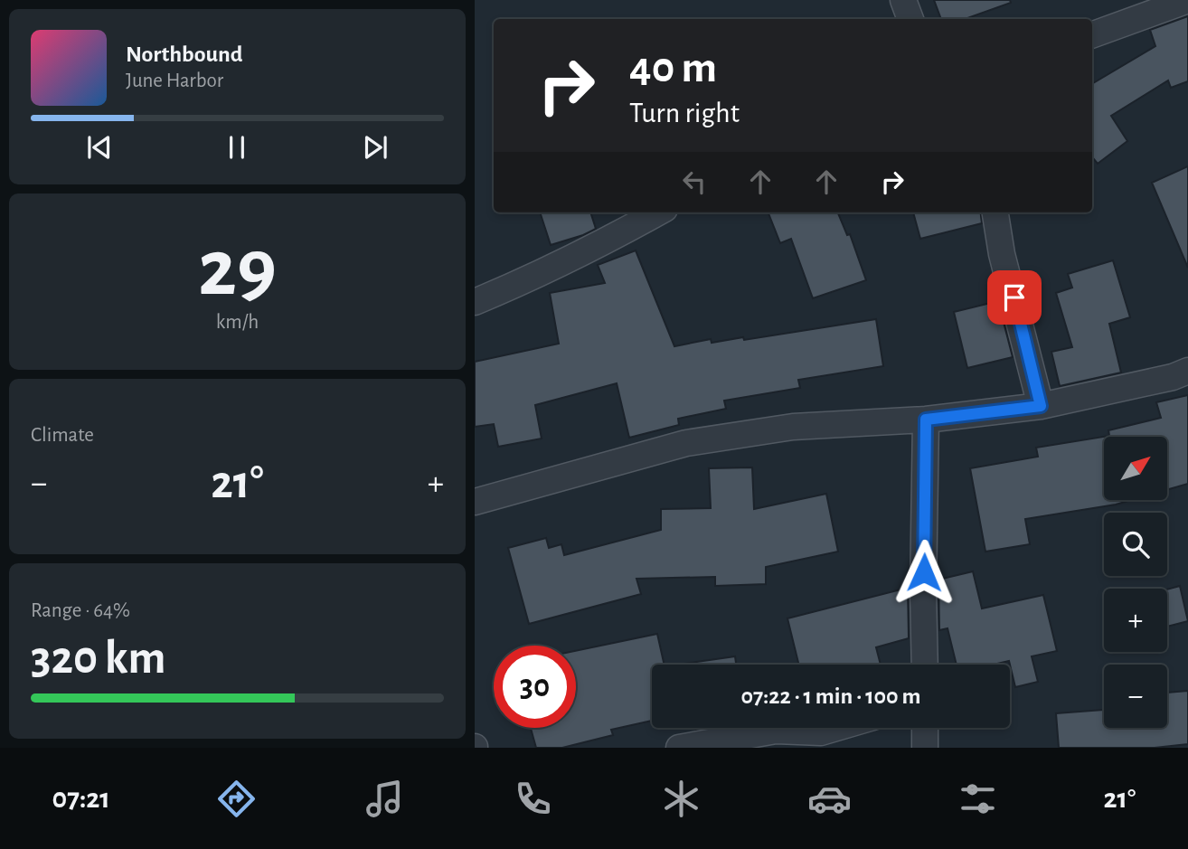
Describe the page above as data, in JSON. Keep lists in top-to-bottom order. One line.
{"north":"top right","page":{"turn":["40 m","Turn right"],"song":["Northbound","June Harbor"],"tile":[["29","km/h"],"Climate",["Range · 64%","320 km"]],"map_buttons":["+","−"],"heat":["−","21°","+"],"limit":"30","trip":"07:22 · 1 min · 100 m","tabs":["07:21","21°"]}}
